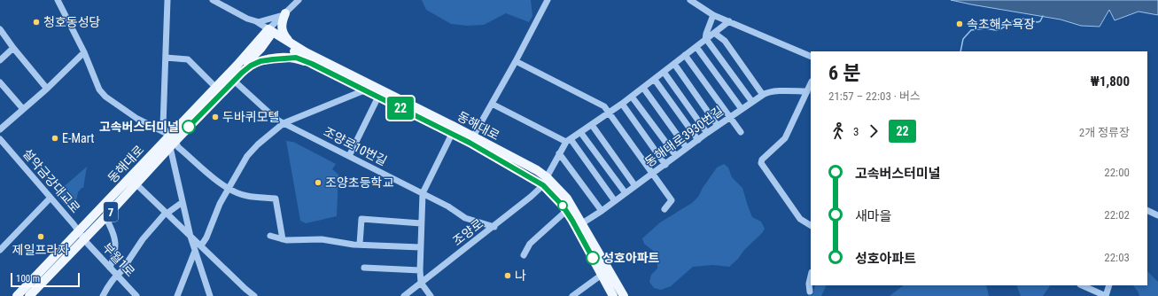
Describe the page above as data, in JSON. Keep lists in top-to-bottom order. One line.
{"streets":{"main road":["동해대로","7"],"street":["동해대로3930번길","조양로10번길","설악금강대교로","조양로","부월1로"]},"crossings":[["동해대로","동해대로3930번길"],["동해대로","조양로10번길"],["동해대로","설악금강대교로"],["동해대로","조양로"],["동해대로","부월1로"],["조양로10번길","조양로"],["설악금강대교로","부월1로"]],"places":["청호동성당","속초해수욕장","두바퀴모텔","고속버스터미널","E-Mart","조양초등학교","제일프라자","성호아파트","나"],"lines":["bus line 22"],"scale_bar":"100 m","page":{"on_map":"22","heading":["6 분","21:57 – 22:03 · 버스","₩1,800"],"legs":["3","22","2개 정류장"],"list":[{"name":"고속버스터미널","value":"22:00"},{"name":"새마을","value":"22:02"},{"name":"성호아파트","value":"22:03"}],"scale":"100 m"}}
